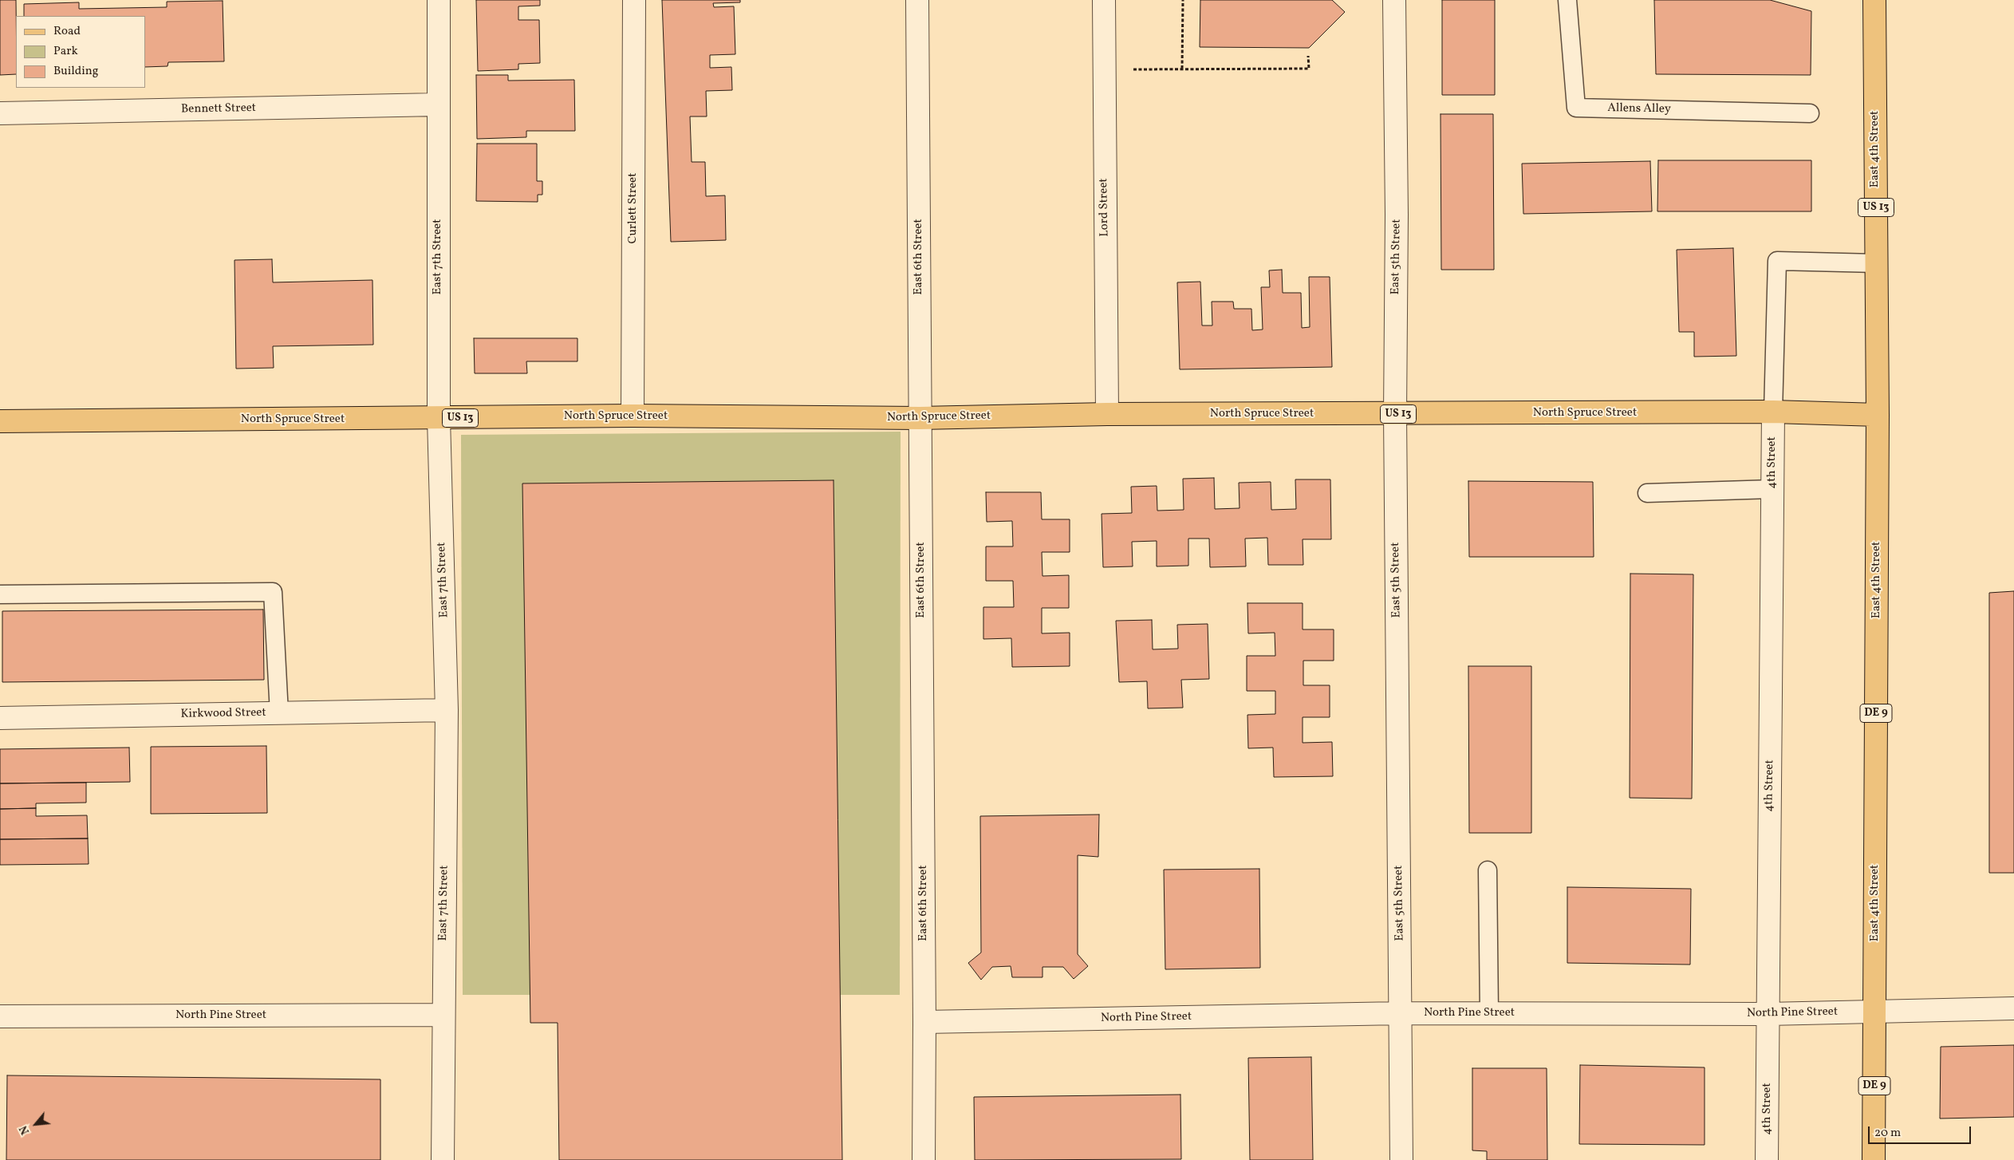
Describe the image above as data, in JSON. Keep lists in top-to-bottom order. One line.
{"streets":{"main road":["East 4th Street","US 13","North Spruce Street","DE 9"],"street":["Bennett Street","Lord Street","Curlett Street","East 7th Street","East 6th Street","East 5th Street","4th Street","Kirkwood Street","North Pine Street"],"lane":["Allens Alley"]},"crossings":[["Bennett Street","East 7th Street"],["East 4th Street","North Spruce Street"],["East 4th Street","North Pine Street"],["Lord Street","North Spruce Street"],["Curlett Street","North Spruce Street"],["East 7th Street","North Spruce Street"],["East 7th Street","Kirkwood Street"],["East 7th Street","North Pine Street"],["East 6th Street","North Spruce Street"],["East 6th Street","North Pine Street"],["East 5th Street","North Spruce Street"],["East 5th Street","North Pine Street"],["North Spruce Street","4th Street"],["4th Street","North Pine Street"]],"legend":["Road","Park","Building"],"scale_bar":"20 m","north":"bottom left"}
